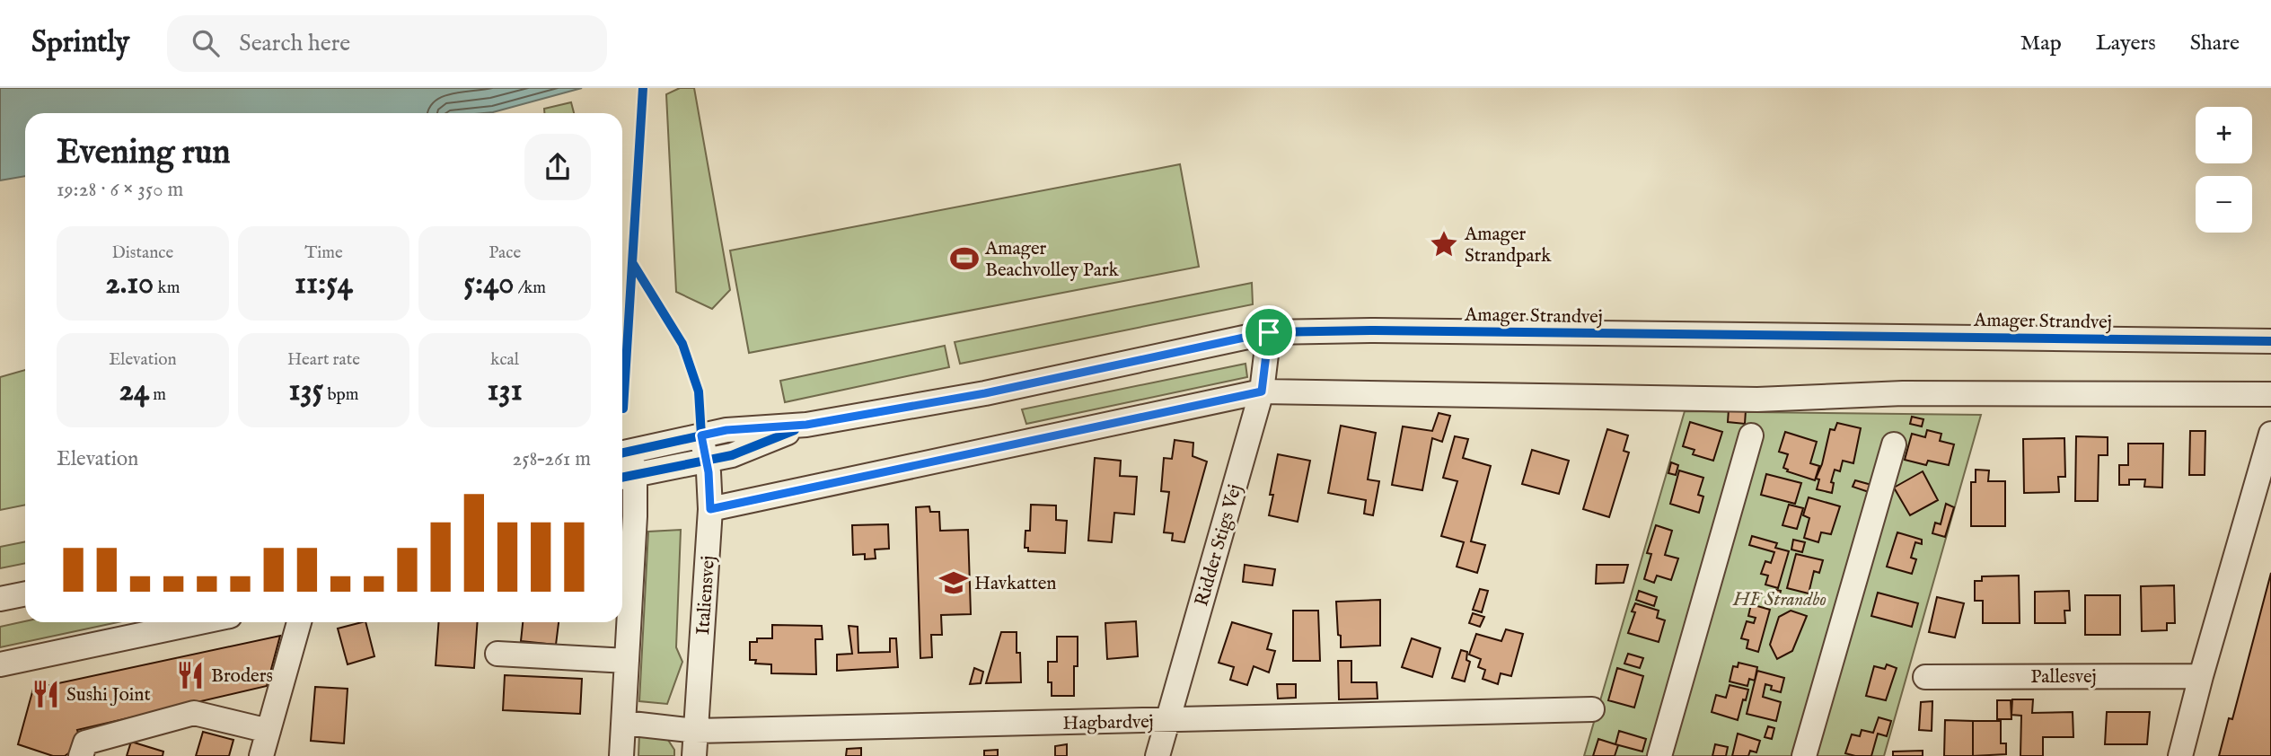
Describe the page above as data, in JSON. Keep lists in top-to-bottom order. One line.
{"streets":{"street":["Amager Strandvej","Ridder Stigs Vej","Italiensvej","Pallesvej","Hagbardvej"]},"crossings":[["Amager Strandvej","Ridder Stigs Vej"],["Amager Strandvej","Italiensvej"],["Ridder Stigs Vej","Hagbardvej"],["Italiensvej","Hagbardvej"]],"parks":["HF Strandbo"],"places":{"place":["Amager Strandpark"],"sports":["Amager Beachvolley Park"],"school or university":["Havkatten"],"restaurant":["Broders","Sushi Joint"]},"page":{"header":"Sprintly","search":"Search here","nav":["Map","Layers","Share"],"map_buttons":["+","−"],"heading":["Evening run","19:28 · 6 × 350 m"],"stats":[["Distance","2.10 km"],["Time","11:54"],["Pace","5:40 /km"],["Elevation","24 m"],["Heart rate","135 bpm"],["kcal","131"]],"chart":["Elevation","258–261 m"]}}
